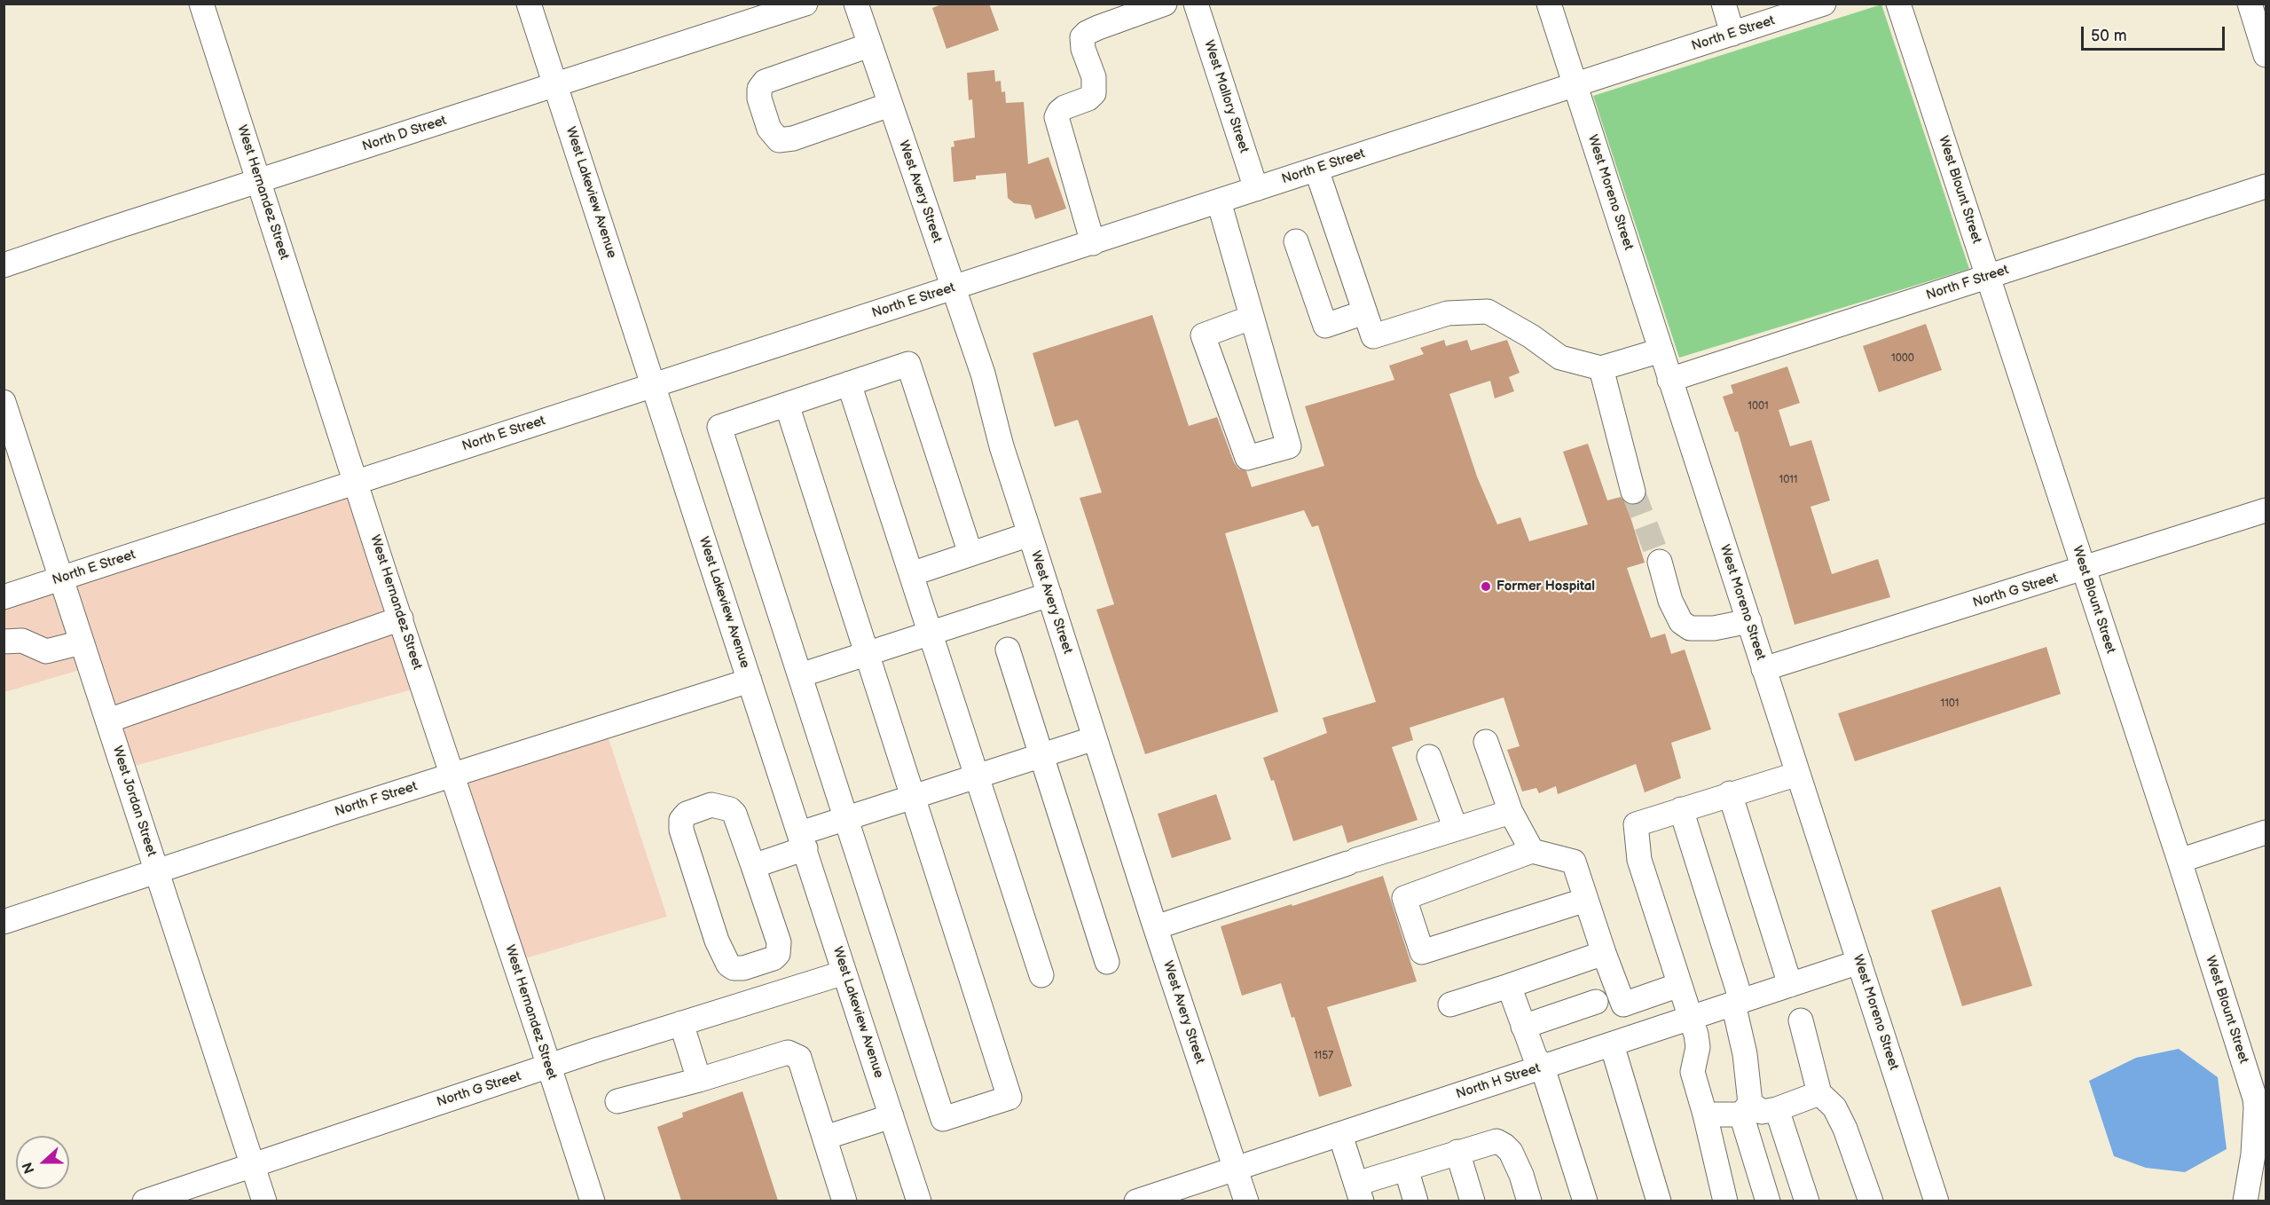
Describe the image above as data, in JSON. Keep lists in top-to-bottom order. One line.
{"streets":{"street":["North E Street","West Mallory Street","North D Street","West Blount Street","West Avery Street","West Hernandez Street","West Lakeview Avenue","West Moreno Street","North F Street","North G Street","West Jordan Street","North H Street"]},"crossings":[["North E Street","West Mallory Street"],["North E Street","West Avery Street"],["North E Street","West Hernandez Street"],["North E Street","West Lakeview Avenue"],["North E Street","West Moreno Street"],["North E Street","West Jordan Street"],["North D Street","West Hernandez Street"],["North D Street","West Lakeview Avenue"],["West Blount Street","North F Street"],["West Blount Street","North G Street"],["West Avery Street","North H Street"],["West Hernandez Street","North F Street"],["West Hernandez Street","North G Street"],["West Lakeview Avenue","North F Street"],["West Lakeview Avenue","North G Street"],["West Moreno Street","North F Street"],["West Moreno Street","North G Street"],["West Moreno Street","North H Street"],["North F Street","West Jordan Street"],["North G Street","West Jordan Street"]],"places":["Former Hospital"],"house_numbers":["1000","1001","1011","1101","1157"],"scale_bar":"50 m","north":"left"}
